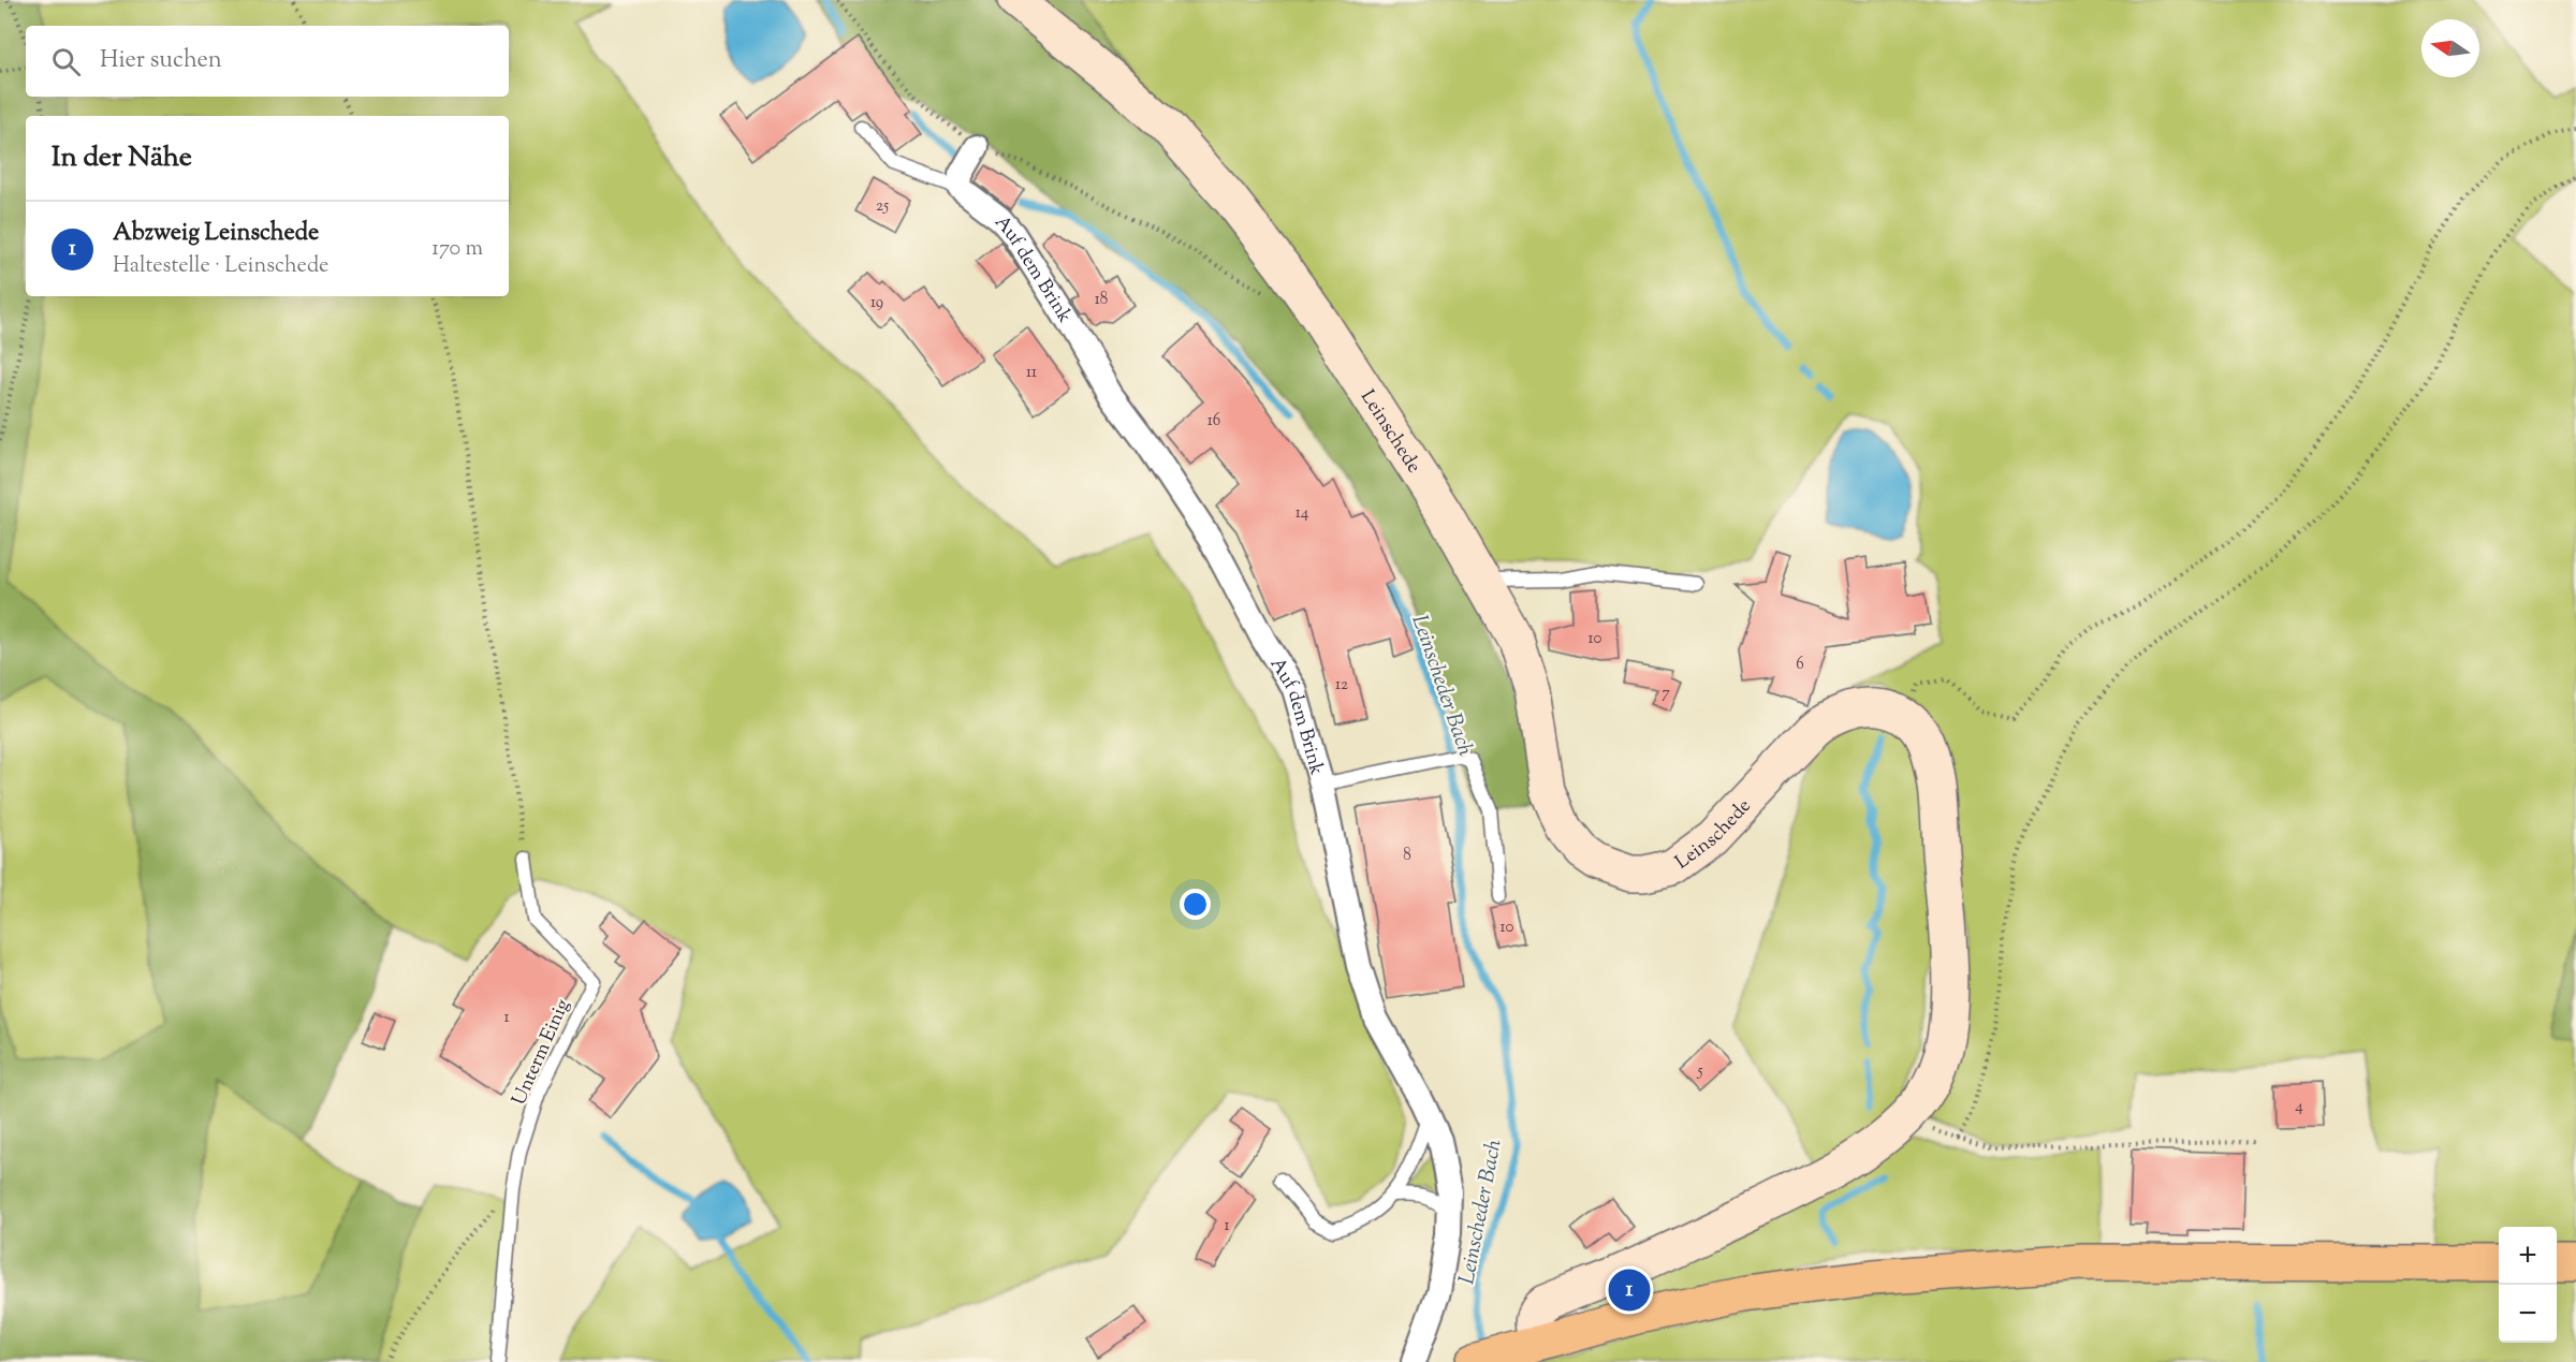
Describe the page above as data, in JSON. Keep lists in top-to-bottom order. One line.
{"streets":{"main road":["Leinschede"],"street":["Auf dem Brink"],"lane":["Unterm Einig"]},"water":["Leinscheder Bach"],"house_numbers":["25","18","19","11","16","14","10","6","12","7","8","10","1","5","4","1"],"north":"left","page":{"search":"Hier suchen","heading":"In der Nähe","list":[{"mark":"1","name":"Abzweig Leinschede","note":"Haltestelle · Leinschede","value":"170 m"}],"map_buttons":["+","−"],"pins":"1"}}
